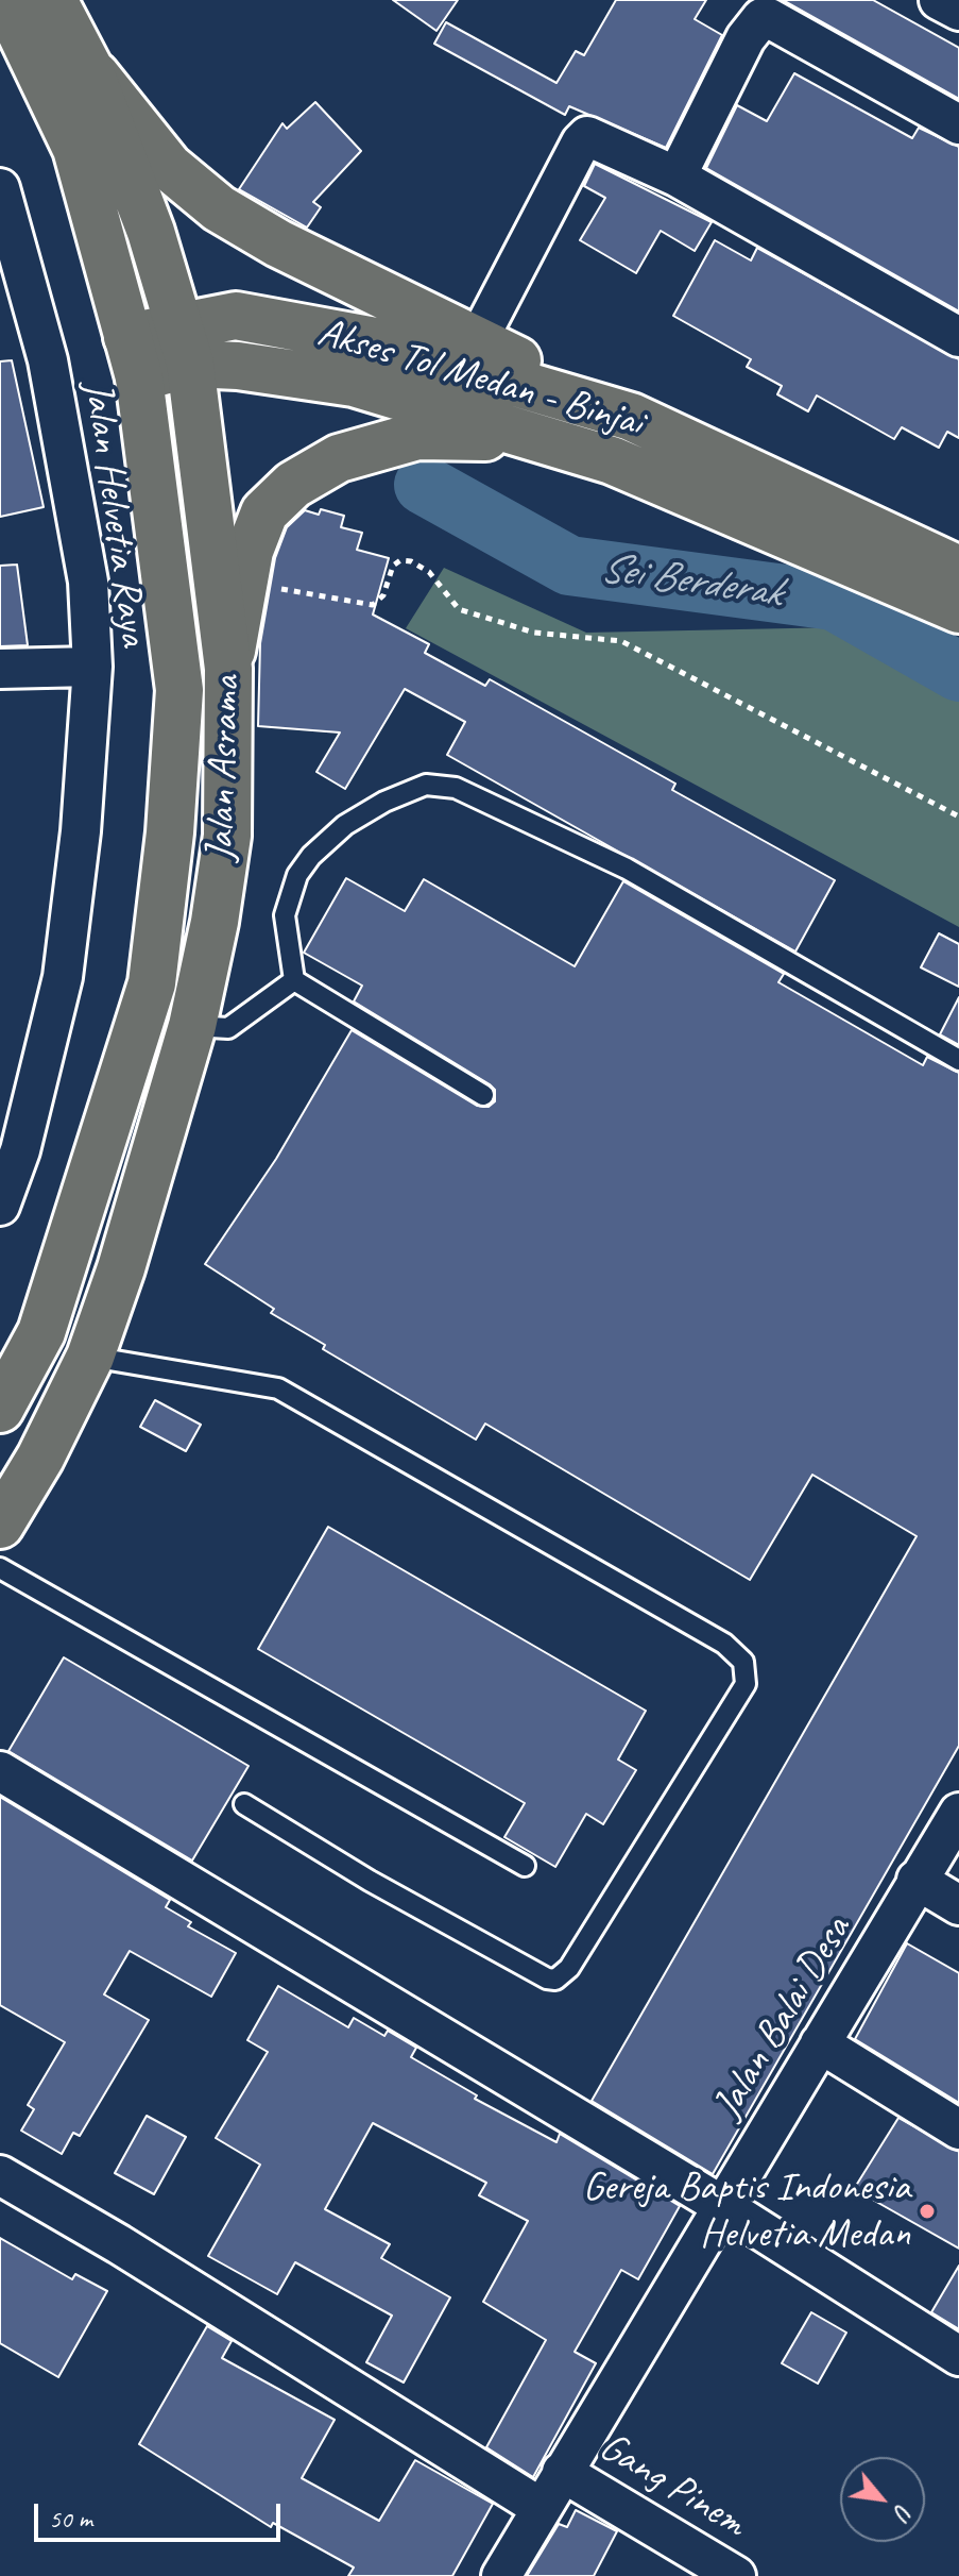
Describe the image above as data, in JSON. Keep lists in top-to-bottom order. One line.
{"streets":{"main road":["Akses Tol Medan - Binjai","Jalan Asrama"],"street":["Jalan Helvetia Raya","Jalan Balai Desa","Gang Pinem"]},"crossings":[["Akses Tol Medan - Binjai","Jalan Asrama"],["Jalan Balai Desa","Gang Pinem"]],"water":["Sei Berderak"],"places":["Gereja Baptis Indonesia Helvetia Medan"],"scale_bar":"50 m","north":"bottom right"}
